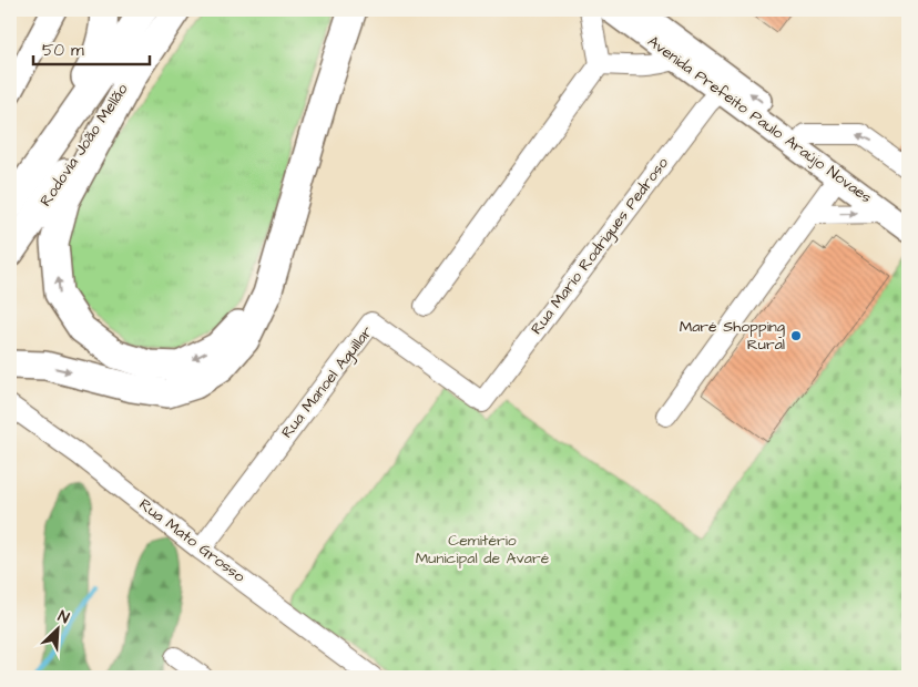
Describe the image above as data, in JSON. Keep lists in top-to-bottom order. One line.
{"streets":{"highway":["Rodovia João Mellão"],"main road":["Avenida Prefeito Paulo Araújo Novaes"],"street":["Rua Mario Rodrigues Pedroso","Rua Manoel Aguillar","Rua Mato Grosso"]},"crossings":[["Avenida Prefeito Paulo Araújo Novaes","Rua Mario Rodrigues Pedroso"],["Rua Mario Rodrigues Pedroso","Rua Manoel Aguillar"],["Rua Manoel Aguillar","Rua Mato Grosso"]],"parks":["Cemitério Municipal de Avaré"],"places":["Maré Shopping Rural"],"scale_bar":"50 m","north":"top right"}
